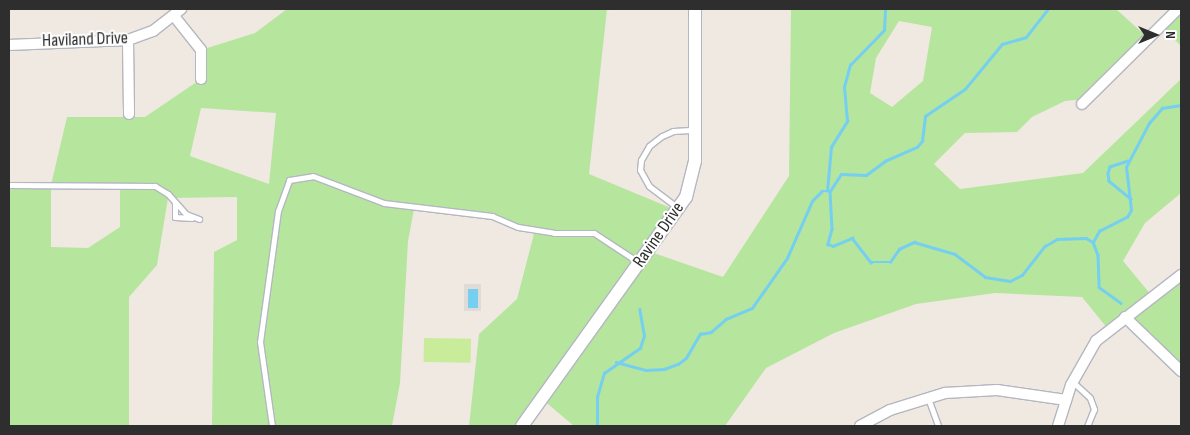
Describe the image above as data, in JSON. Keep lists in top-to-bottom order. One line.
{"streets":{"street":["Haviland Drive","Ravine Drive"]},"north":"right"}
